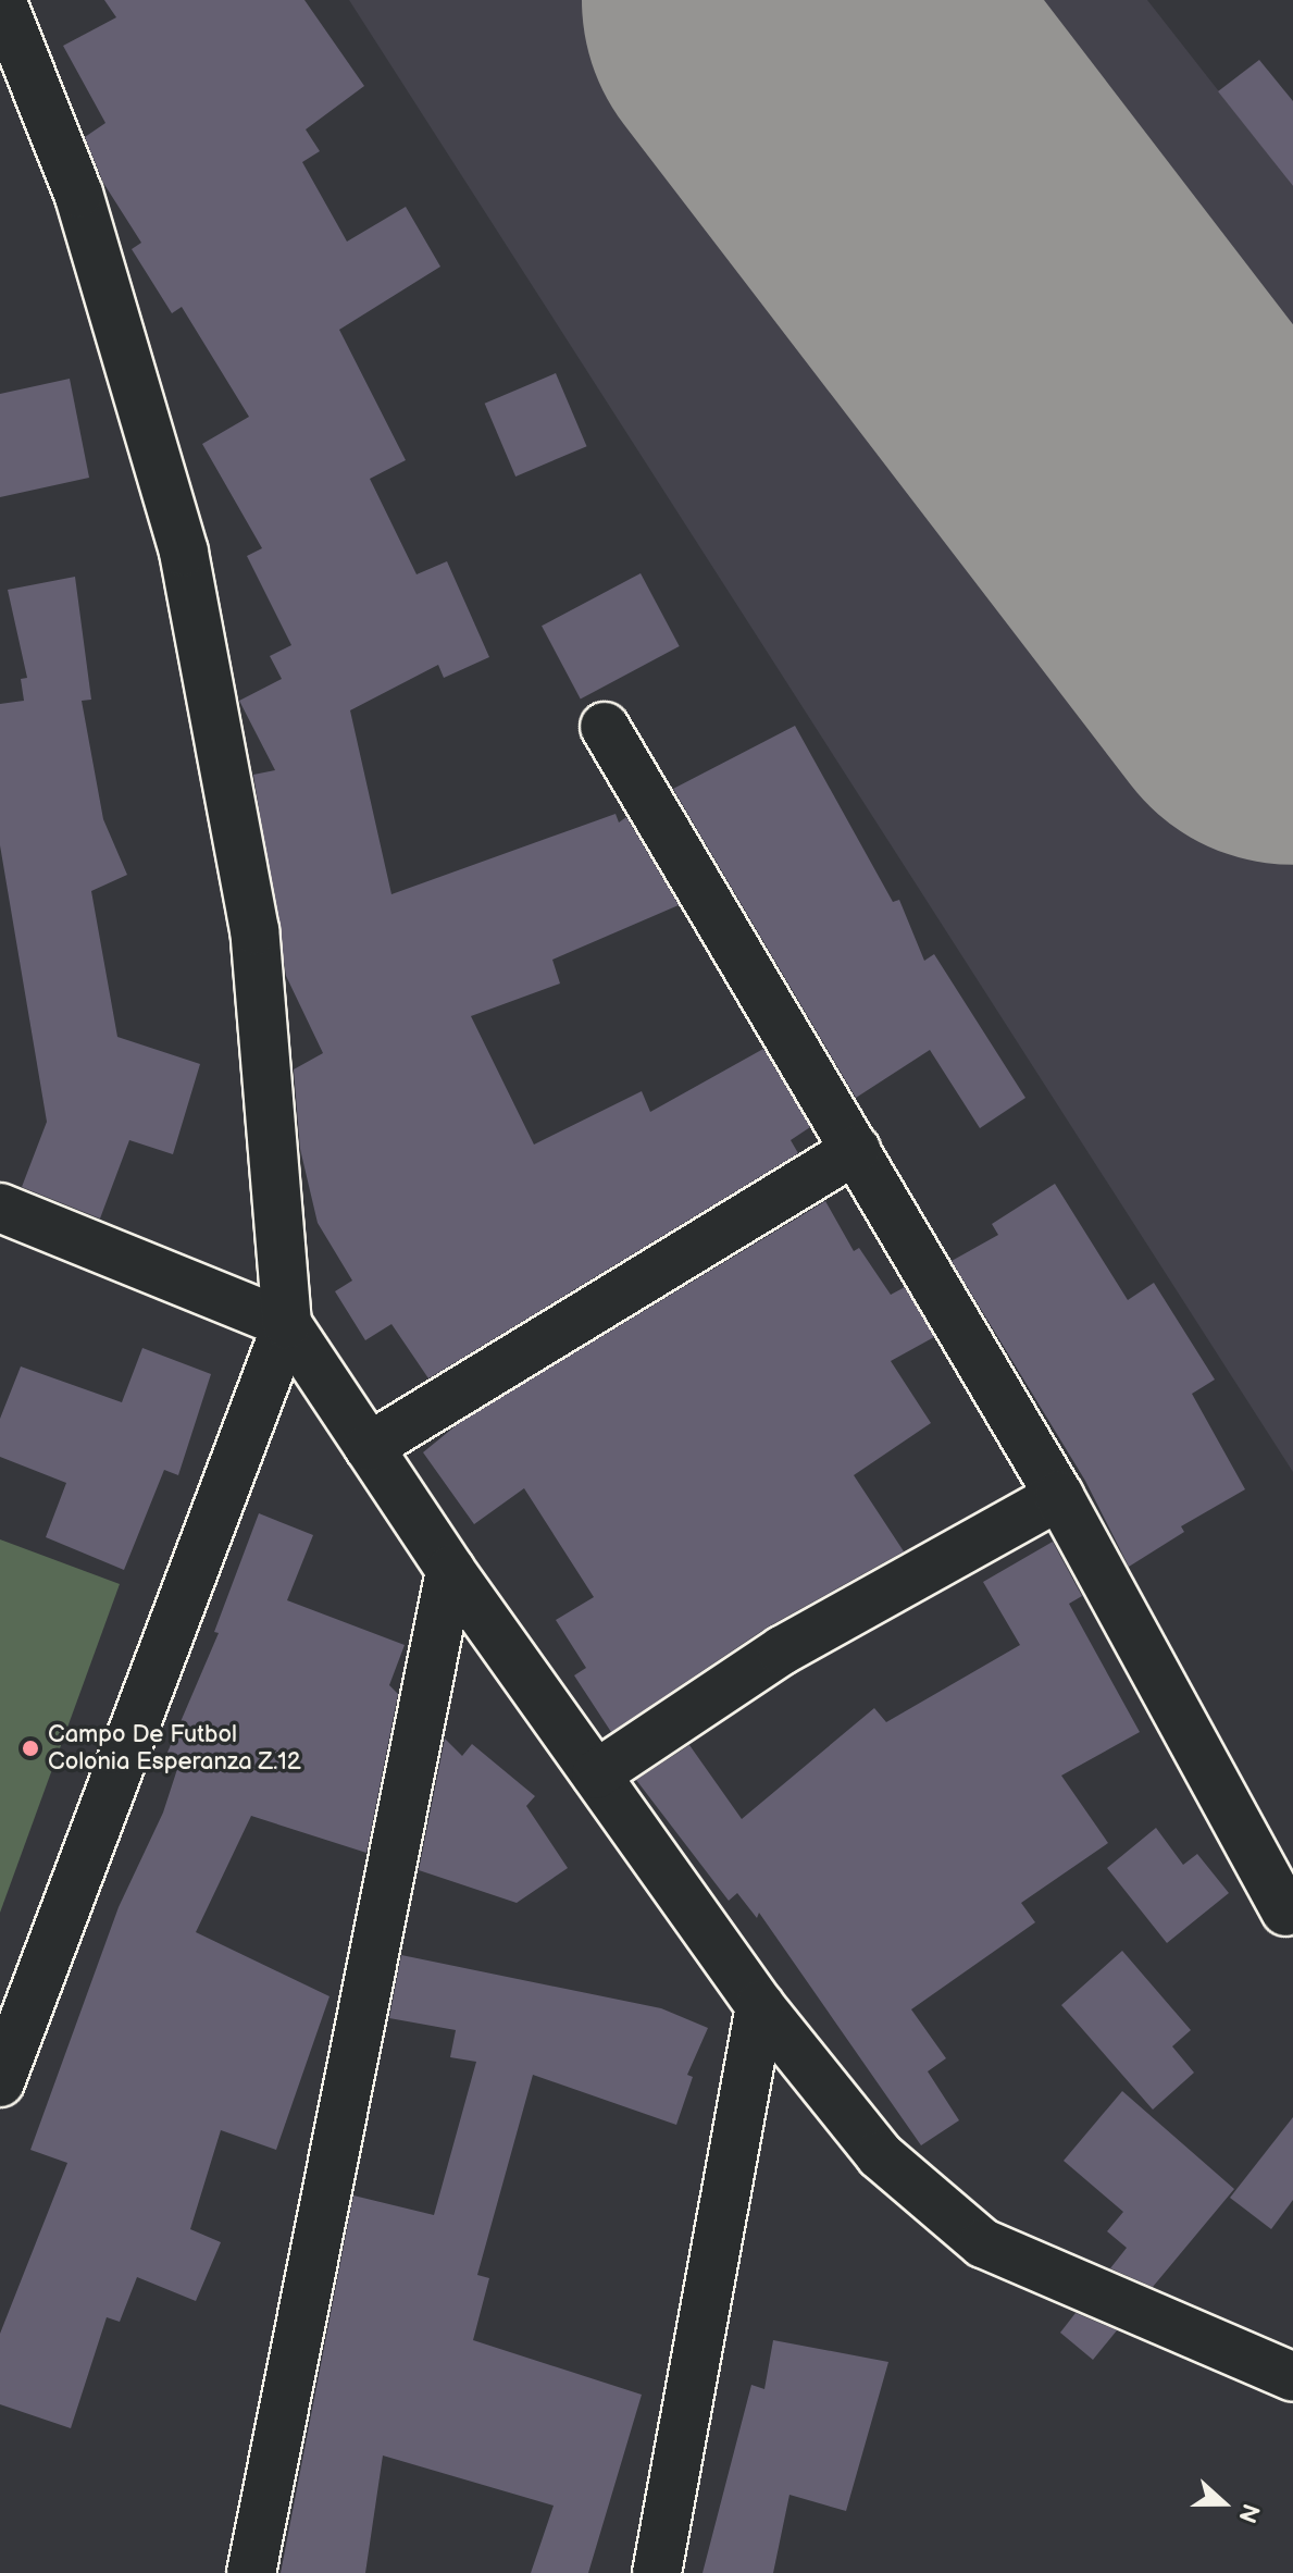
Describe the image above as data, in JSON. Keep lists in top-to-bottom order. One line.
{"places":["Campo De Futbol Colonia Esperanza Z.12"],"north":"right"}
